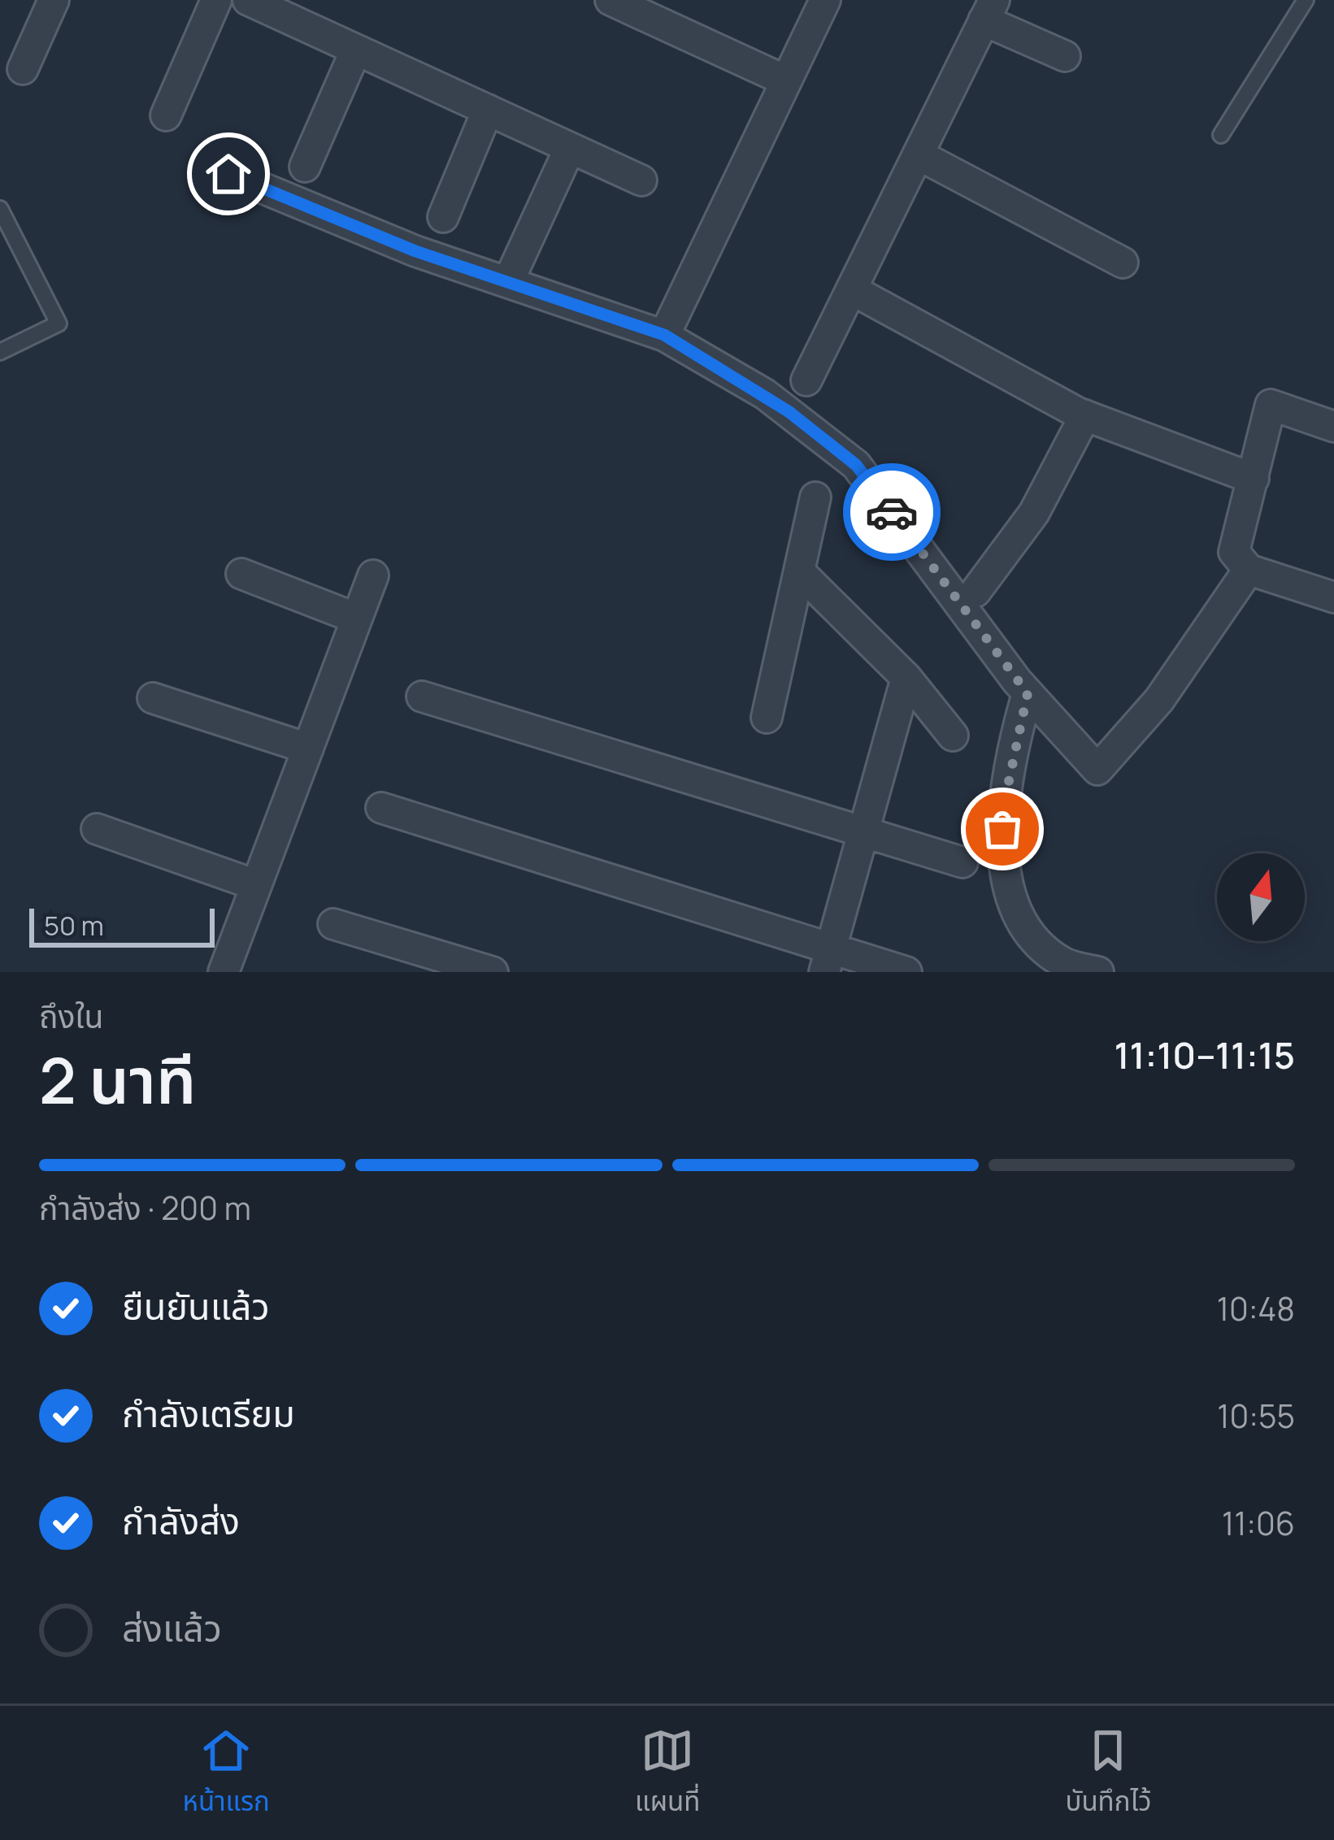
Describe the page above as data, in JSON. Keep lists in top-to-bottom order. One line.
{"scale_bar":"50 m","north":"top","page":{"scale":"50 m","heading":["2 นาที","ถึงใน","11:10–11:15"],"bar":"กำลังส่ง · 200 m","list":[["ยืนยันแล้ว","10:48"],["กำลังเตรียม","10:55"],["กำลังส่ง","11:06"],"ส่งแล้ว"],"tabs":["หน้าแรก","แผนที่","บันทึกไว้"]}}
